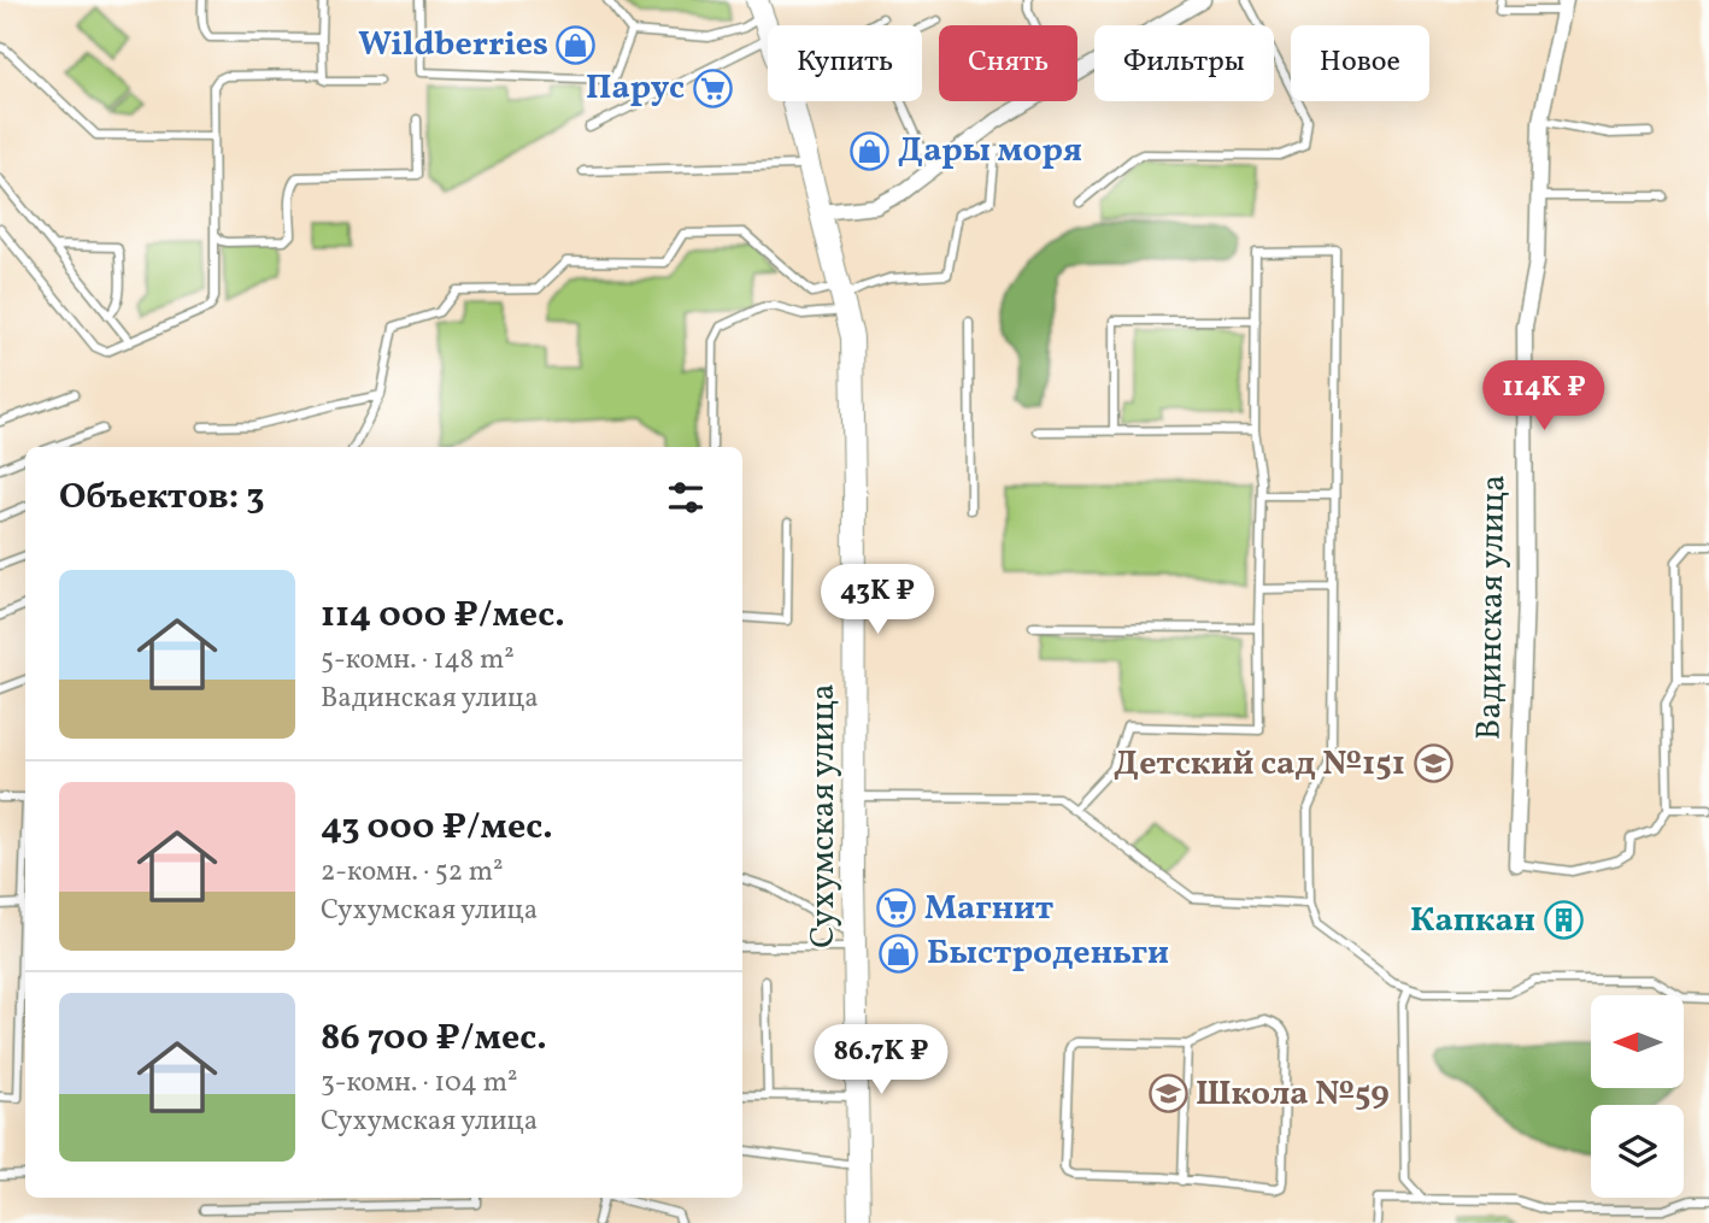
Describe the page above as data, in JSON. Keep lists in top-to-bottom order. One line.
{"streets":{"main road":["Сухумская улица"],"street":["Вадинская улица"]},"places":{"shop":["Wildberries","Дары моря","Быстроденьги"],"supermarket":["Парус","Магнит"],"school or university":["Детский сад №151","Школа №59"],"building":["Капкан"]},"north":"left","page":{"chip":["Купить","Снять","Фильтры","Новое"],"price":["114K ₽","43K ₽","86.7K ₽"],"heading":"Объектов: 3","list":[{"name":"114 000 ₽/мес.","note":"5-комн. · 148 m² · Вадинская улица"},{"name":"43 000 ₽/мес.","note":"2-комн. · 52 m² · Сухумская улица"},{"name":"86 700 ₽/мес.","note":"3-комн. · 104 m² · Сухумская улица"}]}}
